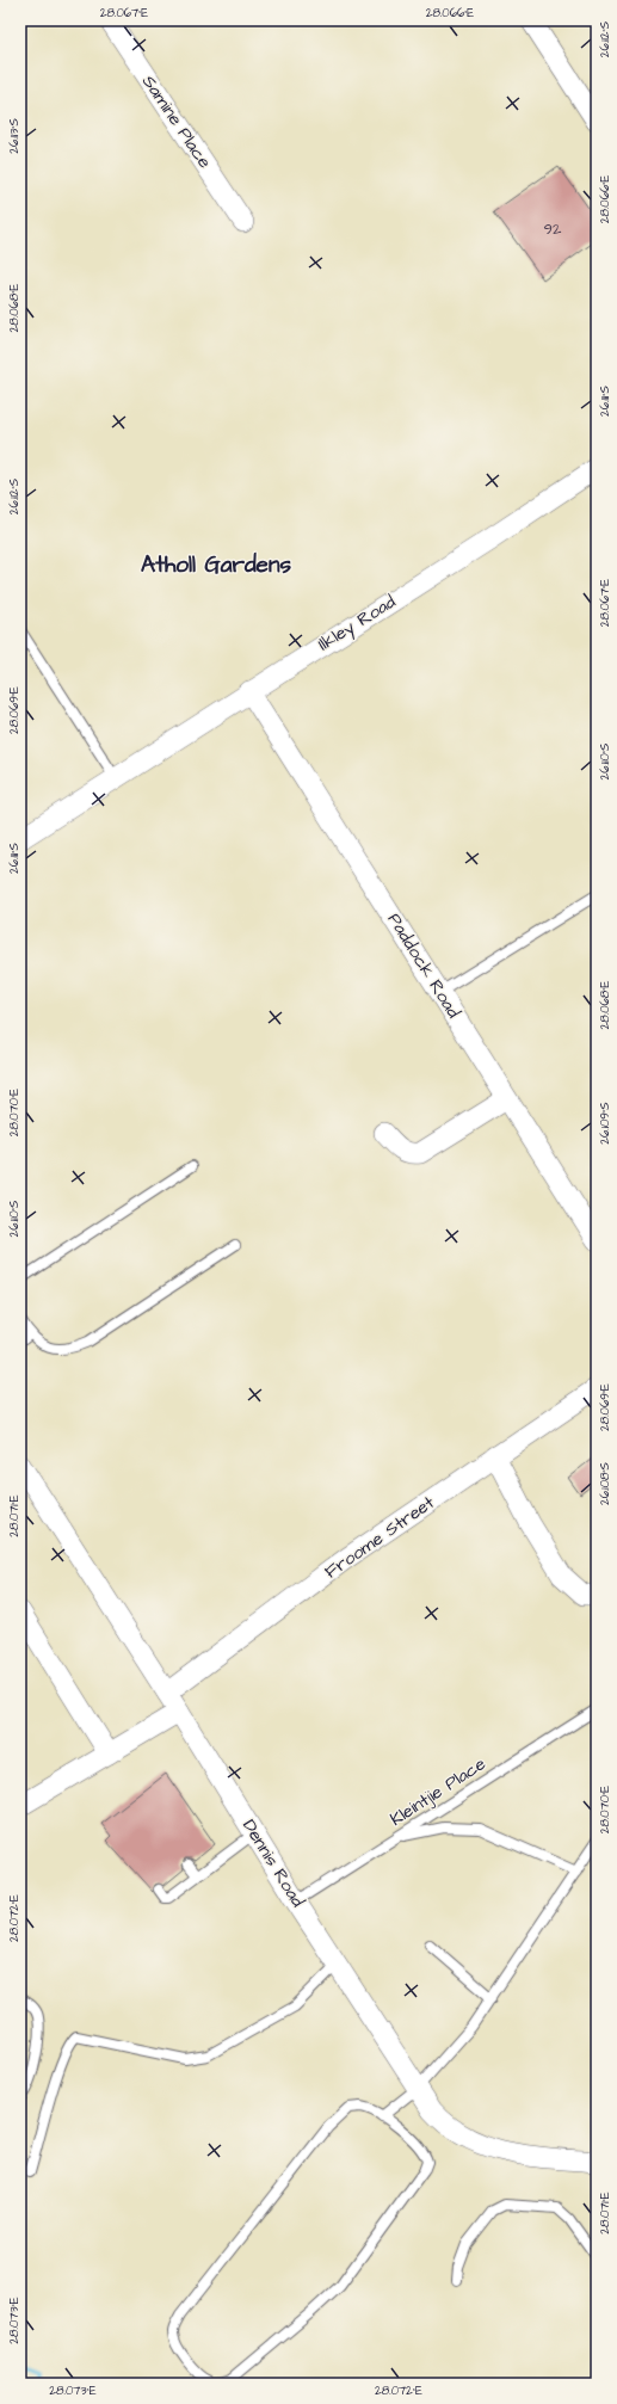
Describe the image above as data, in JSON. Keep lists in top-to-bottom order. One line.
{"streets":{"street":["Samine Place","Ilkley Road","Paddock Road","Froome Street","Dennis Road"],"lane":["Kleintjie Place"]},"crossings":[["Ilkley Road","Paddock Road"],["Froome Street","Dennis Road"],["Kleintjie Place","Dennis Road"]],"districts":["Atholl Gardens"],"house_numbers":["92"],"coordinates":["28.067°E","28.066°E","26.112°S","26.113°S","28.068°E","26.111°S","28.069°E","26.110°S","28.070°E","26.109°S","26.108°S","28.071°E","28.072°E","28.073°E"]}
